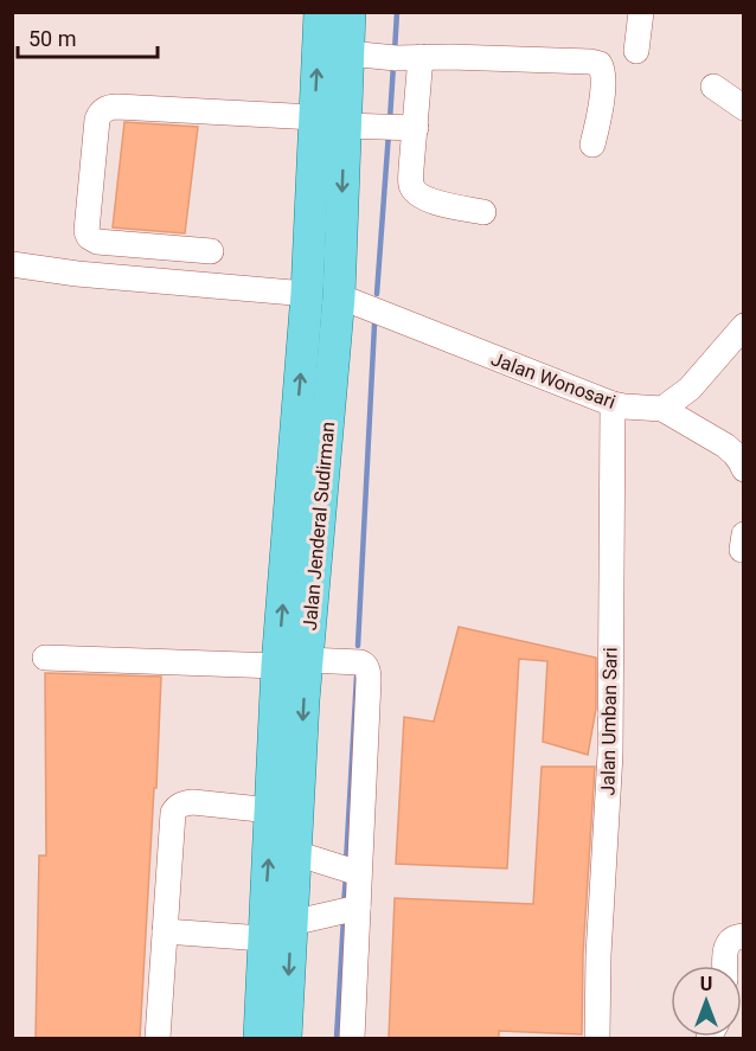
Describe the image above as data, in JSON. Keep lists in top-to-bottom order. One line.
{"streets":{"main road":["Jalan Jenderal Sudirman"],"street":["Jalan Wonosari","Jalan Umban Sari"]},"crossings":[["Jalan Wonosari","Jalan Jenderal Sudirman"],["Jalan Wonosari","Jalan Umban Sari"]],"scale_bar":"50 m","north":"top"}
